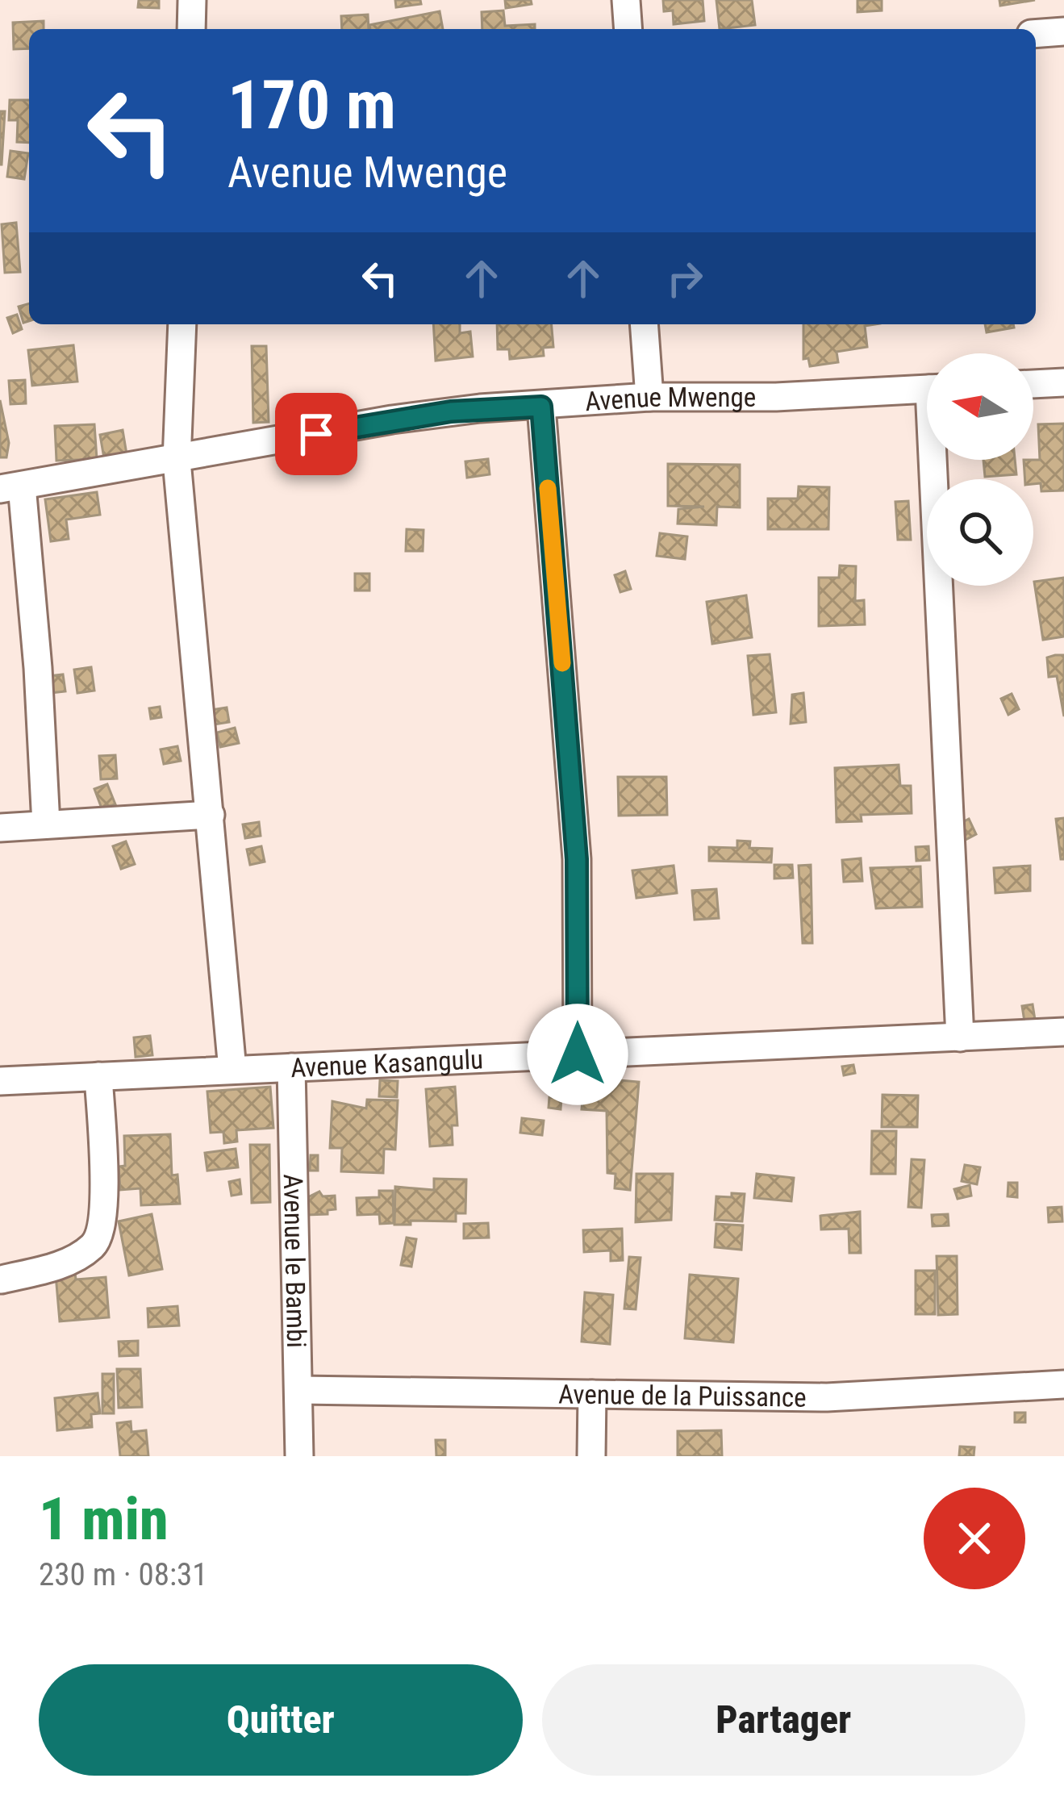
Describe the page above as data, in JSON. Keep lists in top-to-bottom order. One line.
{"streets":{"street":["Avenue Mwenge","Avenue Kasangulu","Avenue le Bambi","Avenue de la Puissance"]},"crossings":[["Avenue Kasangulu","Avenue le Bambi"],["Avenue le Bambi","Avenue de la Puissance"]],"north":"left","page":{"turn":["170 m","Avenue Mwenge"],"heading":["1 min","230 m · 08:31"],"buttons":["Quitter","Partager"]}}
